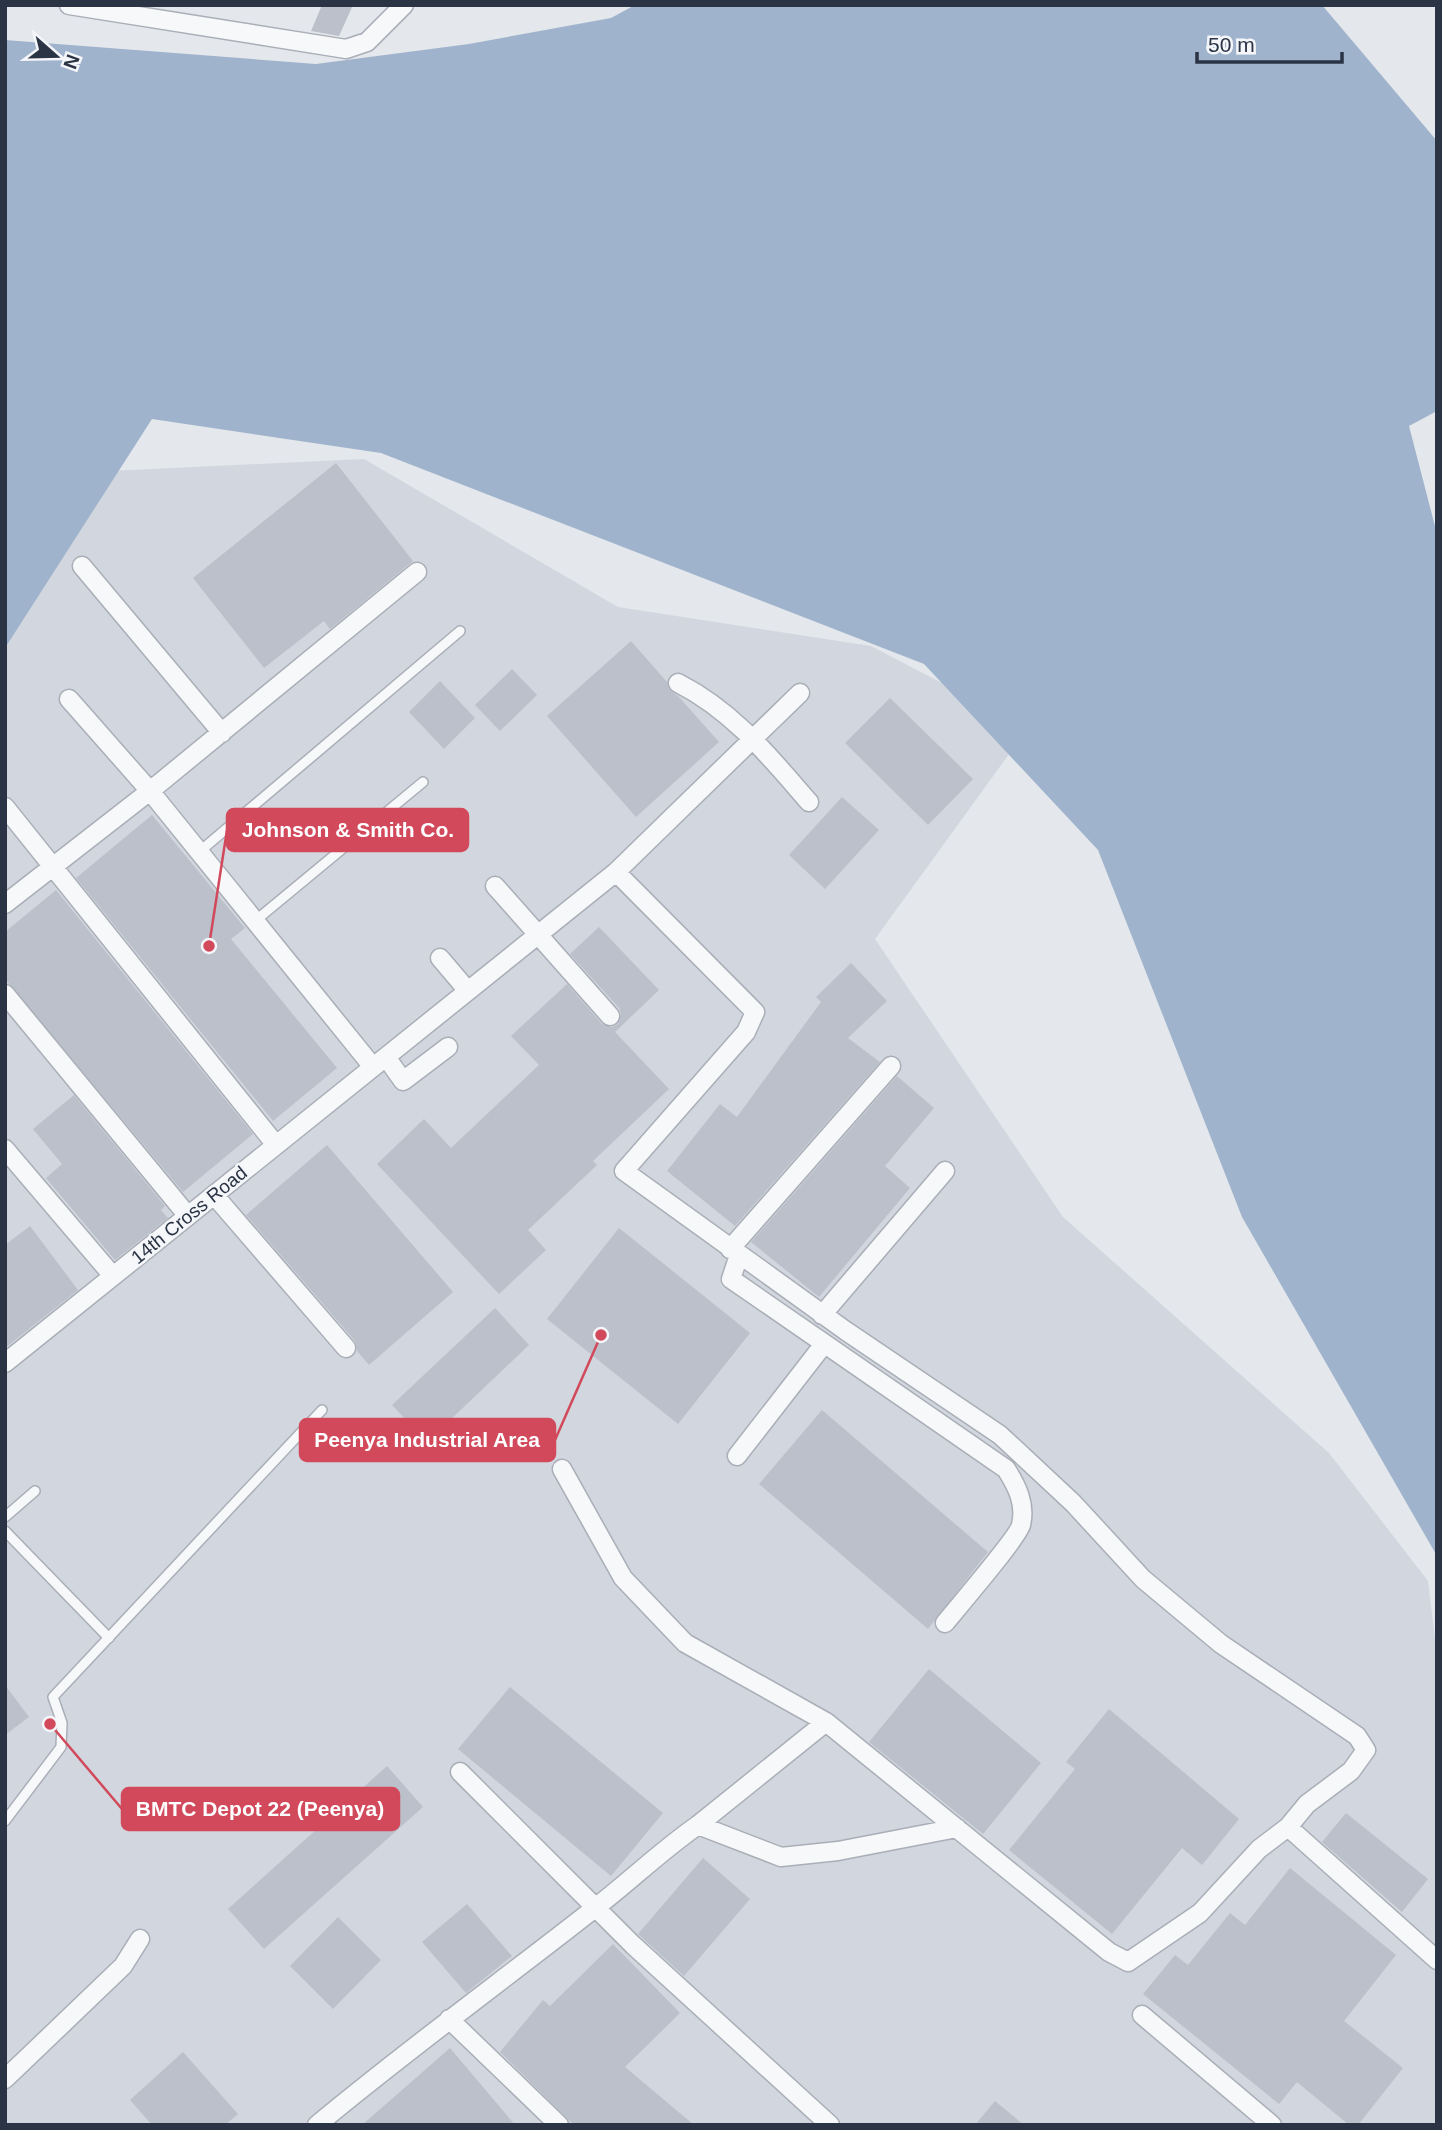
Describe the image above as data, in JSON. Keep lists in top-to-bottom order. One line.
{"streets":{"street":["14th Cross Road"]},"places":["Johnson & Smith Co.","Peenya Industrial Area","BMTC Depot 22 (Peenya)"],"scale_bar":"50 m","north":"right"}
